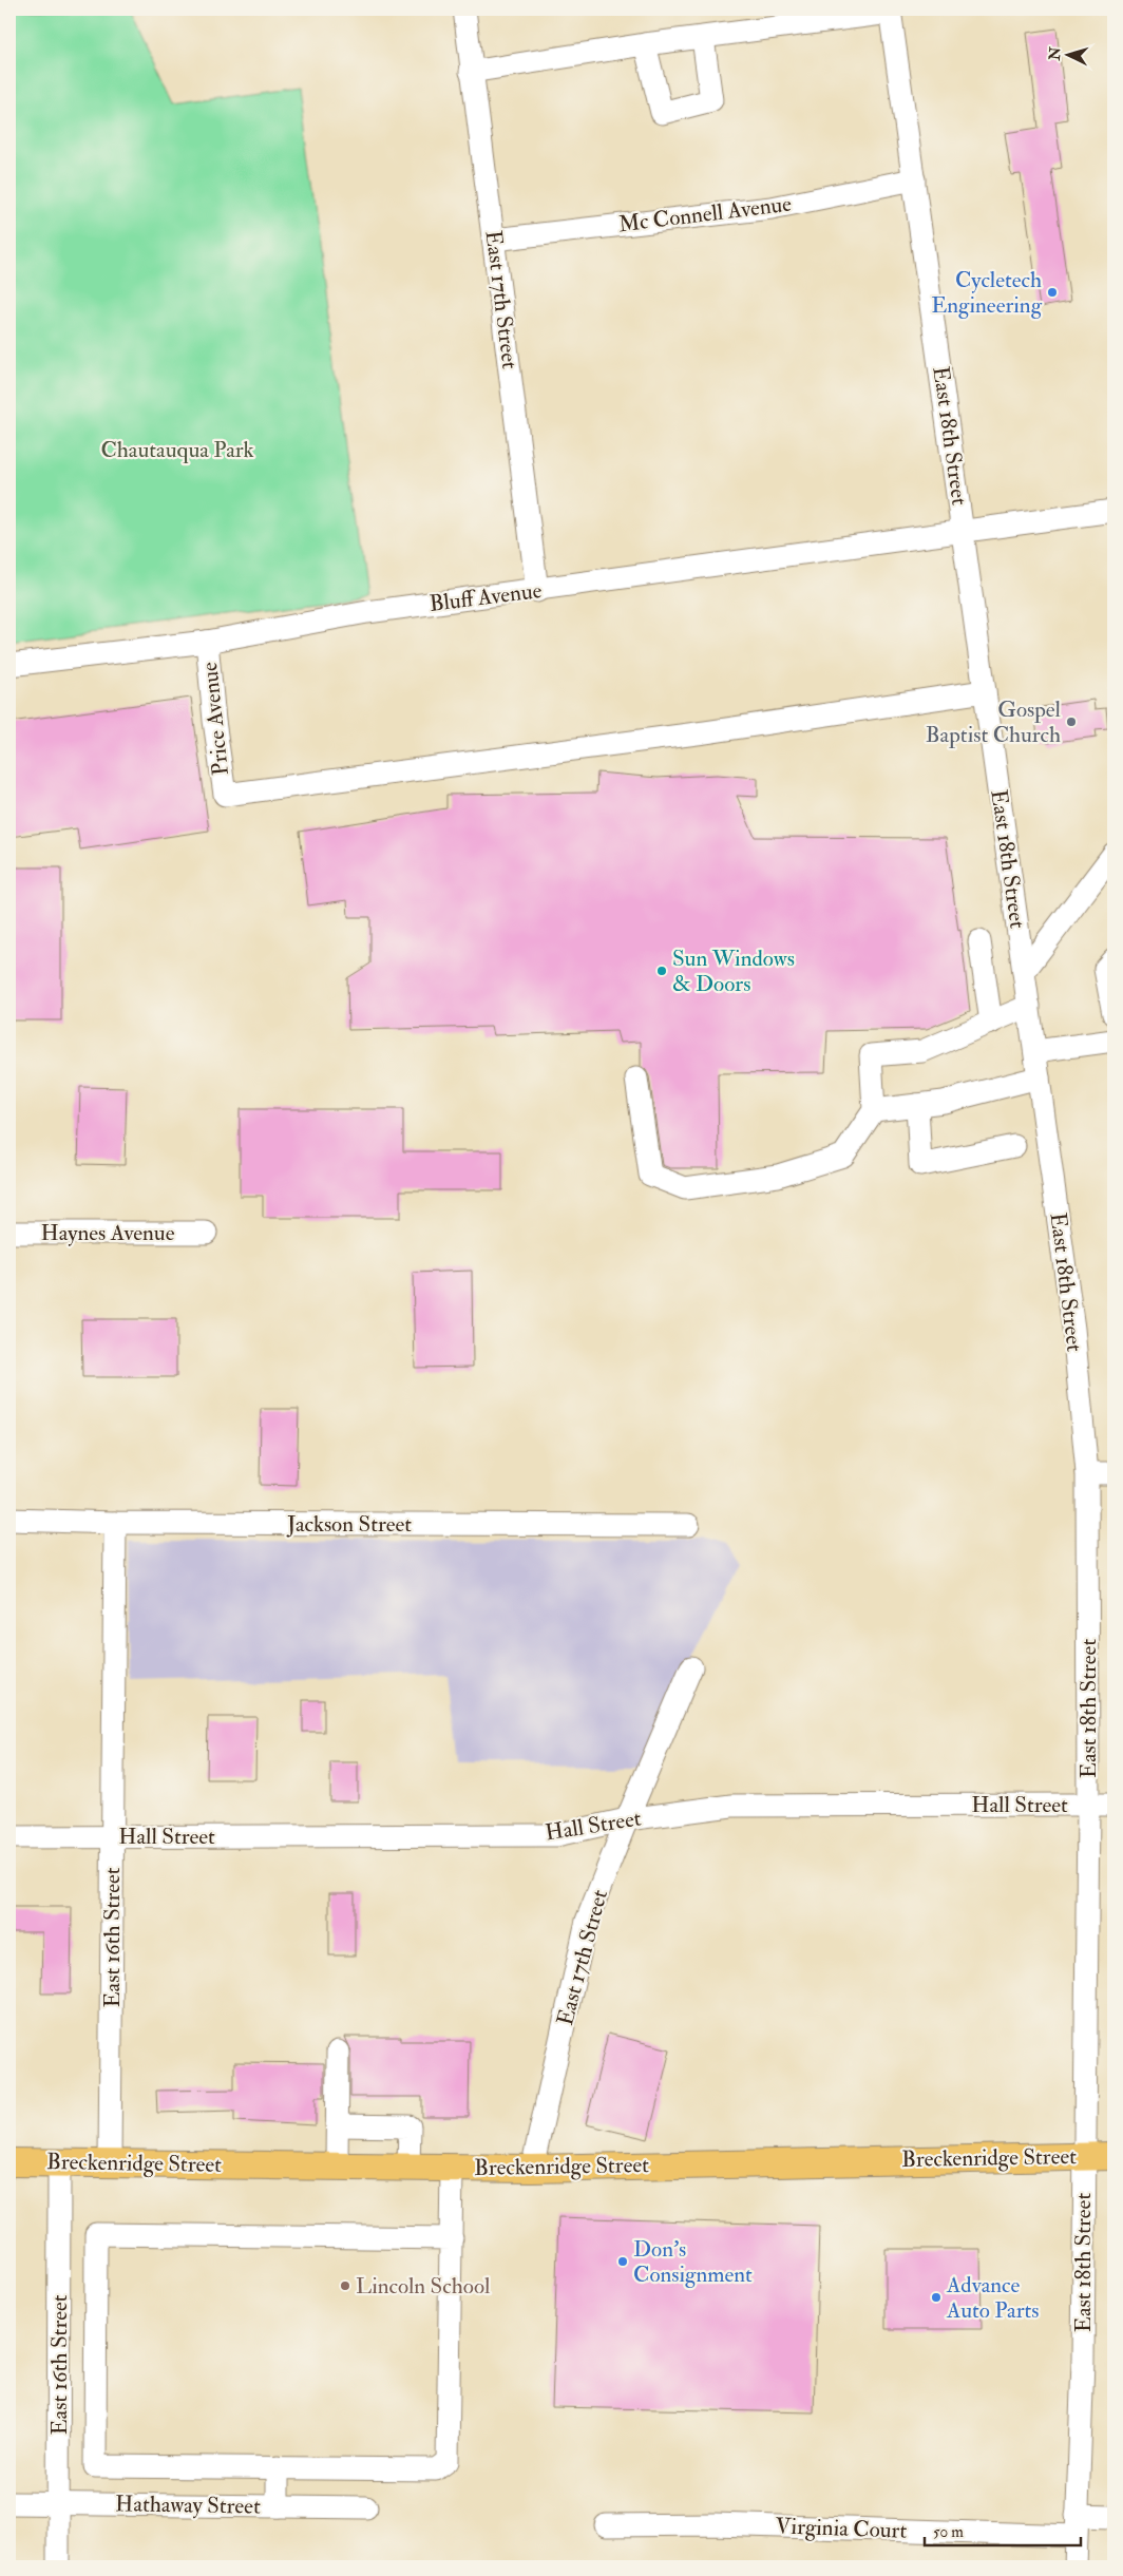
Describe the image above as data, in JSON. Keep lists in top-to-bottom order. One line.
{"streets":{"main road":["Breckenridge Street"],"street":["Mc Connell Avenue","East 17th Street","East 18th Street","Bluff Avenue","Price Avenue","Haynes Avenue","Jackson Street","Hall Street","East 16th Street","Hathaway Street","Virginia Court"]},"crossings":[["Mc Connell Avenue","East 17th Street"],["Mc Connell Avenue","East 18th Street"],["East 17th Street","Bluff Avenue"],["East 17th Street","Hall Street"],["East 17th Street","Breckenridge Street"],["East 18th Street","Bluff Avenue"],["East 18th Street","Price Avenue"],["East 18th Street","Hall Street"],["East 18th Street","Breckenridge Street"],["East 18th Street","Virginia Court"],["Bluff Avenue","Price Avenue"],["Jackson Street","East 16th Street"],["Hall Street","East 16th Street"],["East 16th Street","Breckenridge Street"],["East 16th Street","Hathaway Street"]],"parks":["Chautauqua Park"],"places":["Cycletech Engineering","Gospel Baptist Church","Sun Windows & Doors","Don's Consignment","Lincoln School","Advance Auto Parts"],"scale_bar":"50 m","north":"left"}
